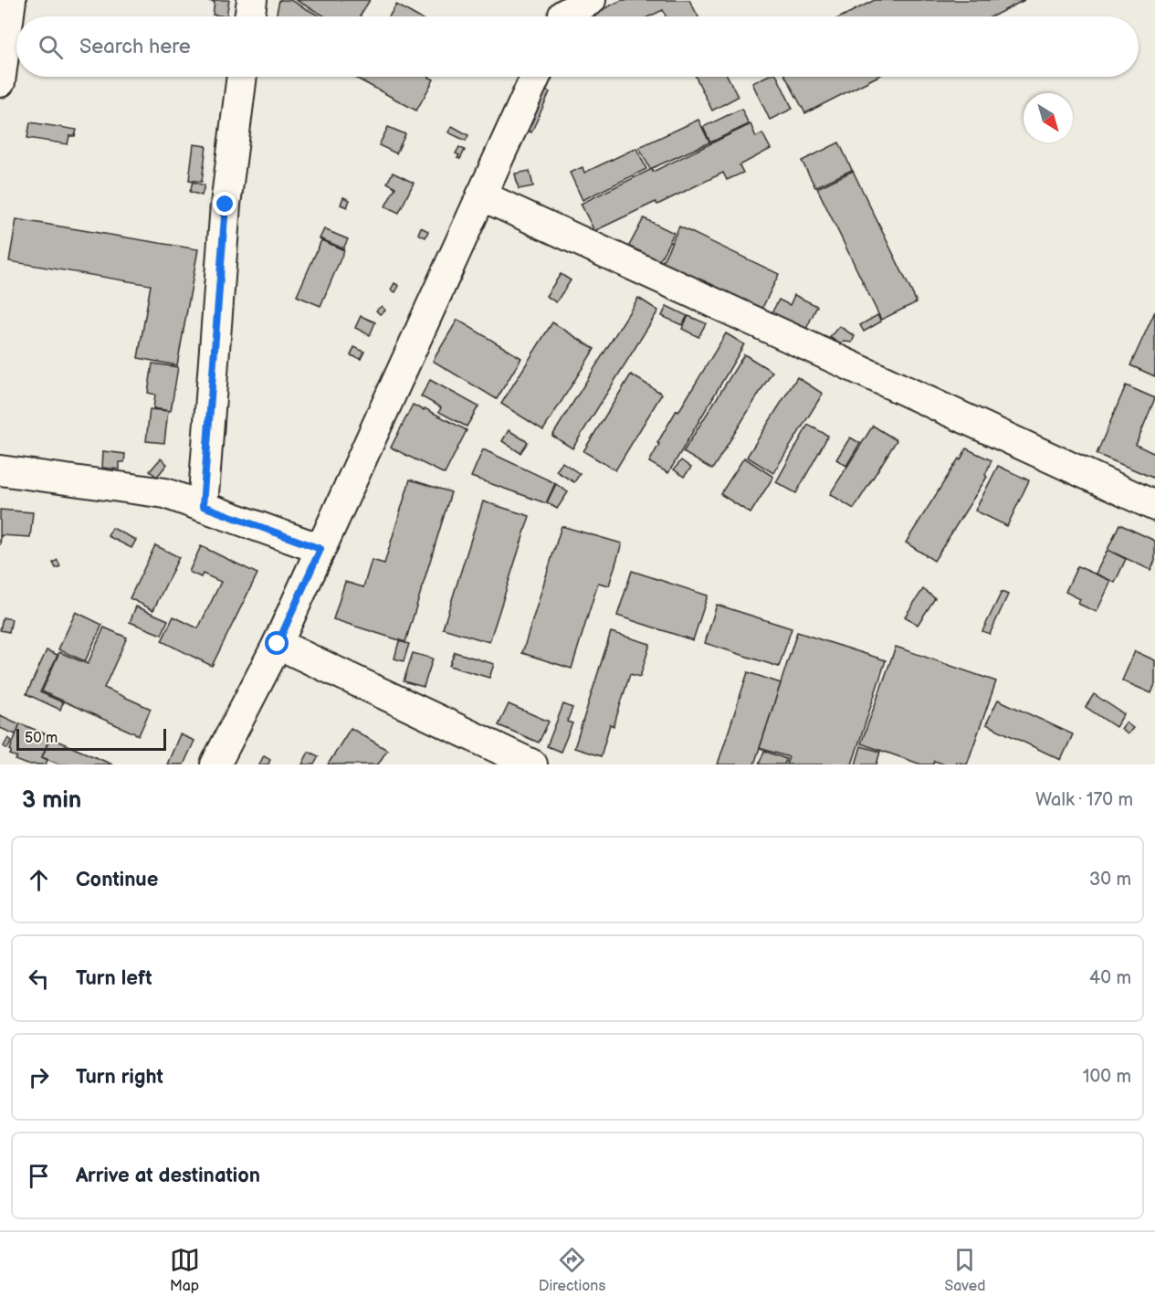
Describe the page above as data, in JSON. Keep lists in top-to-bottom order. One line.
{"scale_bar":"50 m","north":"bottom right","page":{"search":"Search here","scale":"50 m","heading":["3 min","Walk · 170 m"],"list":[["Continue","30 m"],["Turn left","40 m"],["Turn right","100 m"],"Arrive at destination"],"nav":["Map","Directions","Saved"]}}
